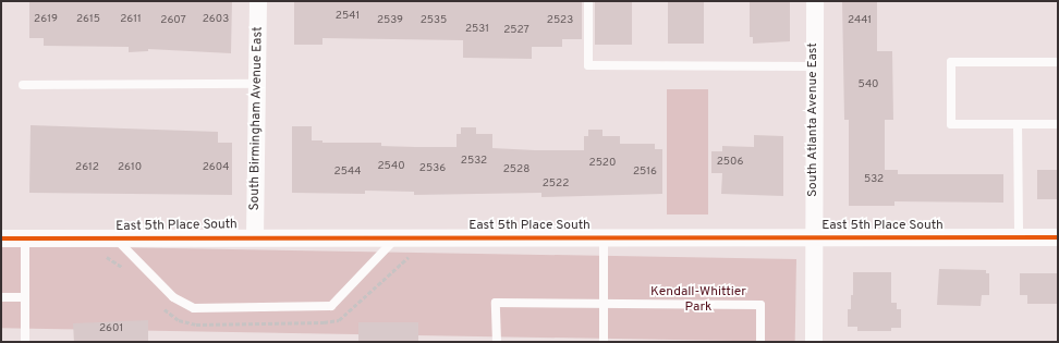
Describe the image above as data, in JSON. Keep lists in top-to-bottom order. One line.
{"streets":{"street":["South Birmingham Avenue East","South Atlanta Avenue East","East 5th Place South"]},"crossings":[["South Birmingham Avenue East","East 5th Place South"],["South Atlanta Avenue East","East 5th Place South"]],"parks":["Kendall-Whittier Park"],"house_numbers":["2541","2619","2615","2611","2603","2607","2539","2535","2523","2441","2531","2527","540","2532","2506","2520","2540","2612","2610","2604","2536","2528","2544","2516","532","2522","2601"]}
